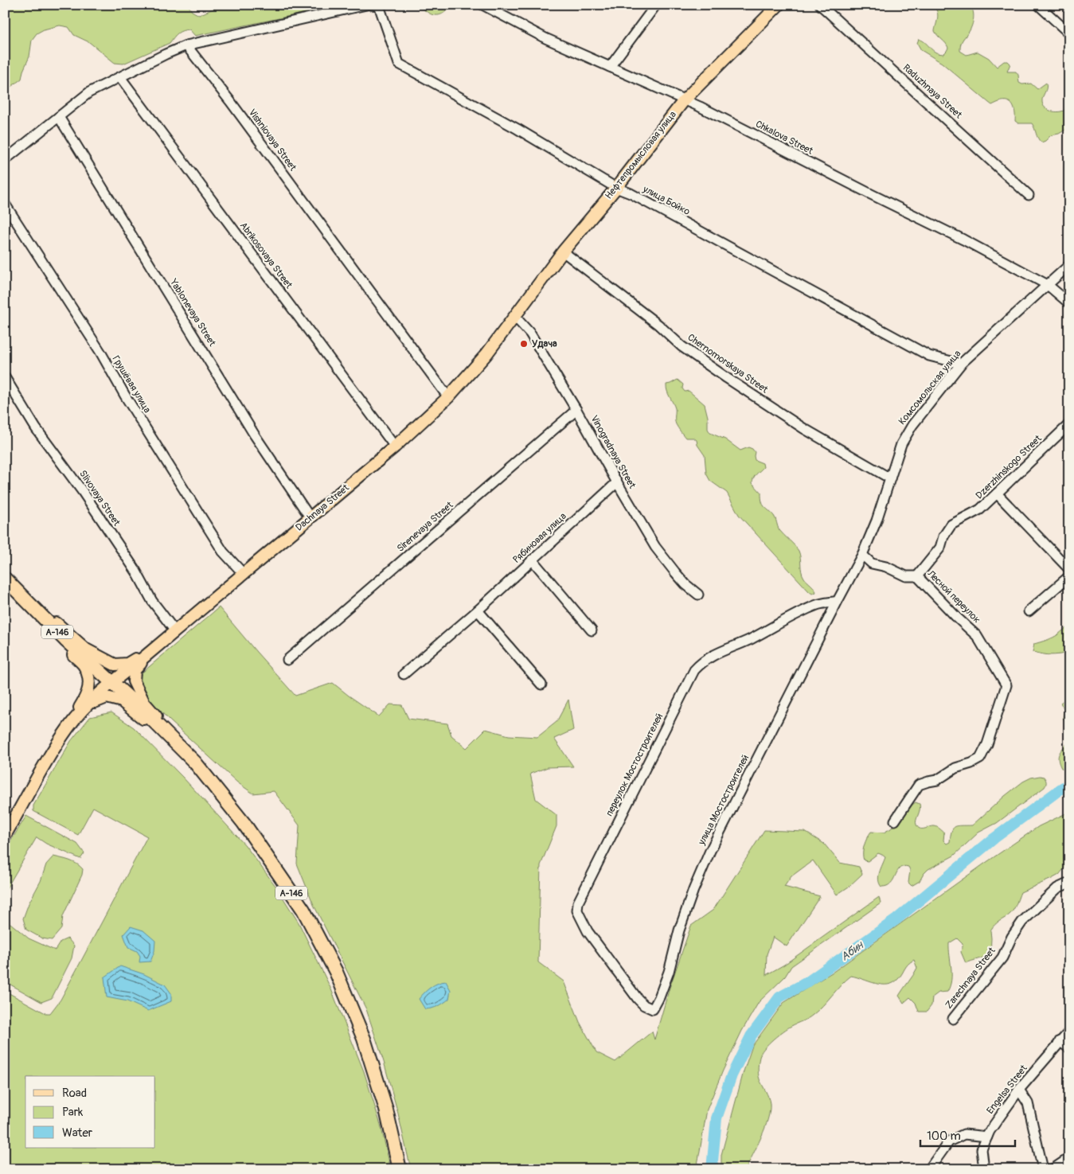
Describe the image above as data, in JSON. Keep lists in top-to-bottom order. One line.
{"streets":{"highway":["А-146"],"main road":["Нефтепромысловая улица","Dachnaya Street"],"street":["Raduzhnaya Street","Chkalova Street","Vishniovaya Street","улица Бойко","Abrikosovaya Street","Yablonevaya Street","Chernomorskaya Street","Грушёвая улица","Комсомольская улица","Vinogradnaya Street","Dzerzhinskogo Street","Slivovaya Street","Sirenevaya Street","Рябиновая улица","Лесной переулок","переулок Мостостроителей","улица Мостостроителей","Zarechnaya Street","Engelsa Street"]},"crossings":[["Chkalova Street","Нефтепромысловая улица"],["Chkalova Street","Комсомольская улица"],["Vishniovaya Street","Dachnaya Street"],["Нефтепромысловая улица","улица Бойко"],["Нефтепромысловая улица","Chernomorskaya Street"],["Нефтепромысловая улица","Vinogradnaya Street"],["Нефтепромысловая улица","Dachnaya Street"],["улица Бойко","Комсомольская улица"],["Abrikosovaya Street","Dachnaya Street"],["Yablonevaya Street","Dachnaya Street"],["Chernomorskaya Street","Комсомольская улица"],["Грушёвая улица","Dachnaya Street"],["Комсомольская улица","Лесной переулок"],["Комсомольская улица","переулок Мостостроителей"],["Комсомольская улица","улица Мостостроителей"],["Vinogradnaya Street","Dachnaya Street"],["Vinogradnaya Street","Sirenevaya Street"],["Vinogradnaya Street","Рябиновая улица"],["Dzerzhinskogo Street","Лесной переулок"],["Slivovaya Street","Dachnaya Street"],["Dachnaya Street","А-146"],["переулок Мостостроителей","улица Мостостроителей"]],"water":["Абин"],"places":["Удача"],"legend":["Road","Park","Water"],"scale_bar":"100 m"}
